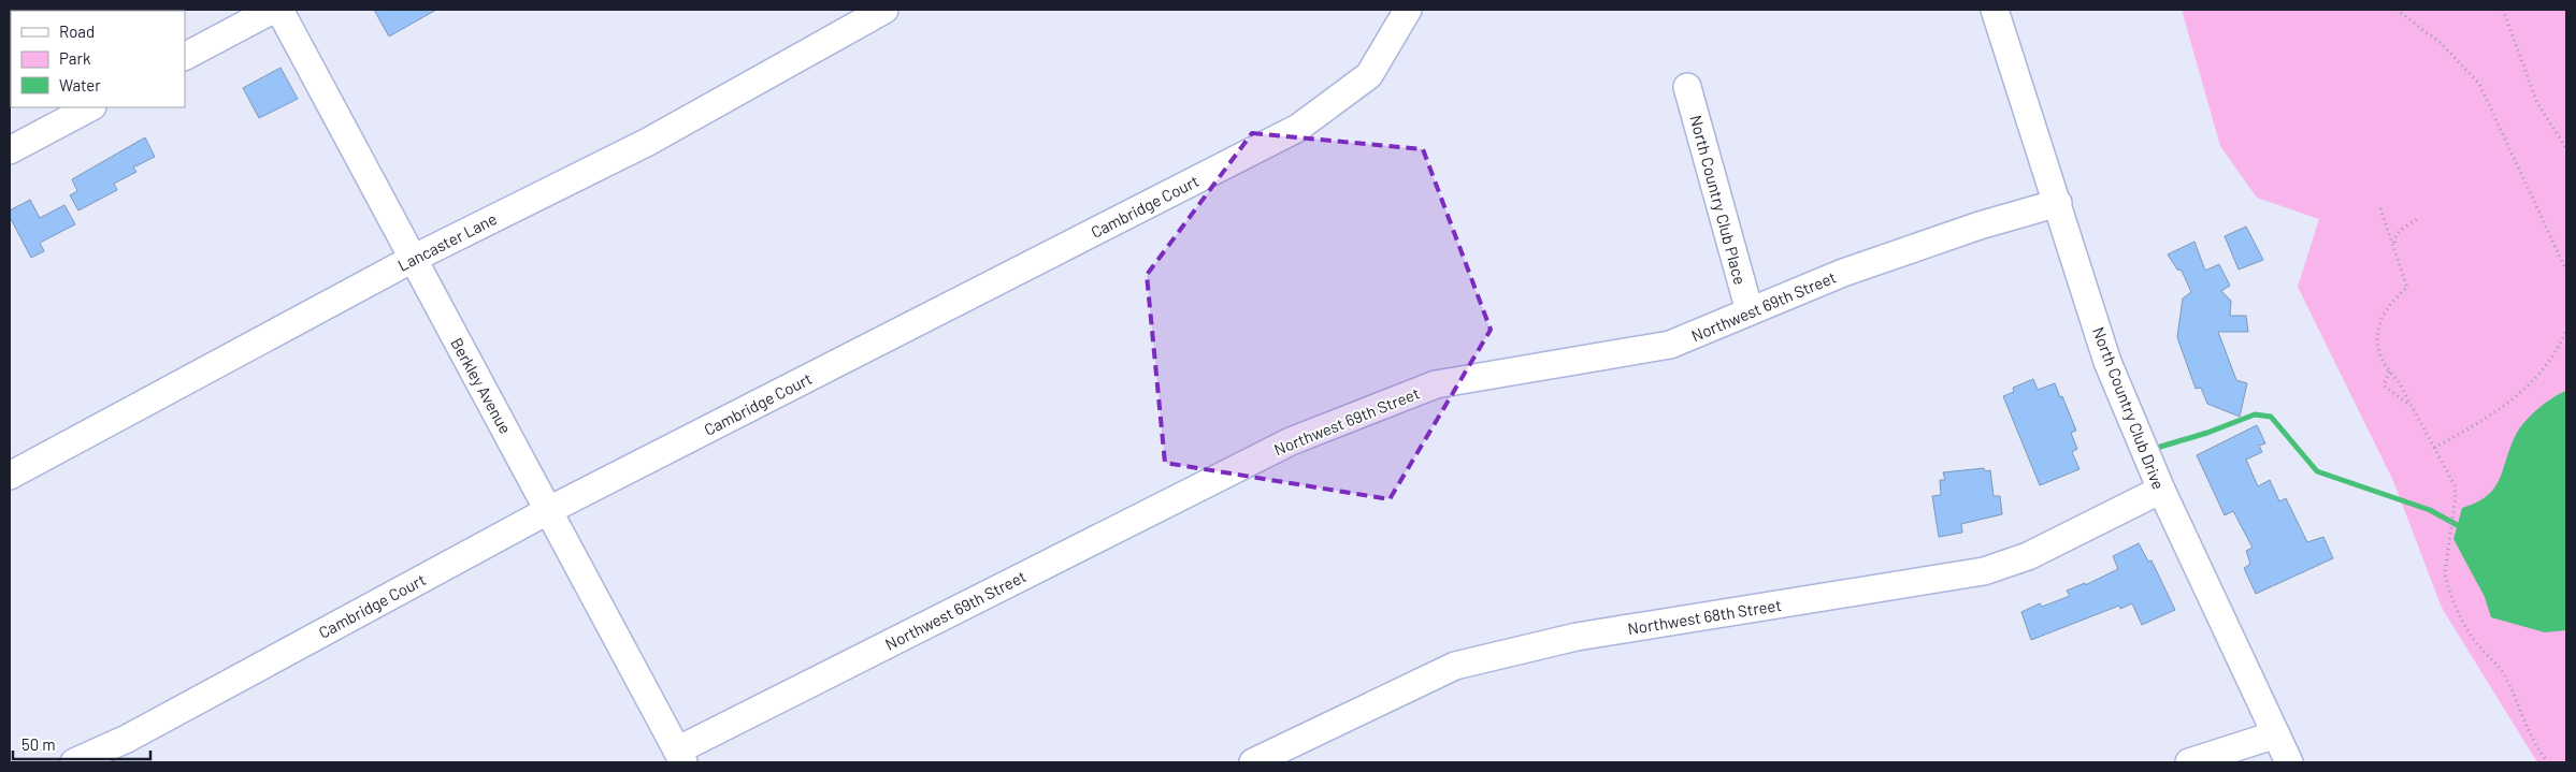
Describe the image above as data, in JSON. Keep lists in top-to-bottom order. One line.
{"streets":{"street":["North Country Club Place","Cambridge Court","Lancaster Lane","Northwest 69th Street","Berkley Avenue","North Country Club Drive","Northwest 68th Street"]},"crossings":[["North Country Club Place","Northwest 69th Street"],["Cambridge Court","Berkley Avenue"],["Lancaster Lane","Berkley Avenue"],["Northwest 69th Street","Berkley Avenue"],["Northwest 69th Street","North Country Club Drive"],["North Country Club Drive","Northwest 68th Street"]],"legend":["Road","Park","Water"],"scale_bar":"50 m"}
